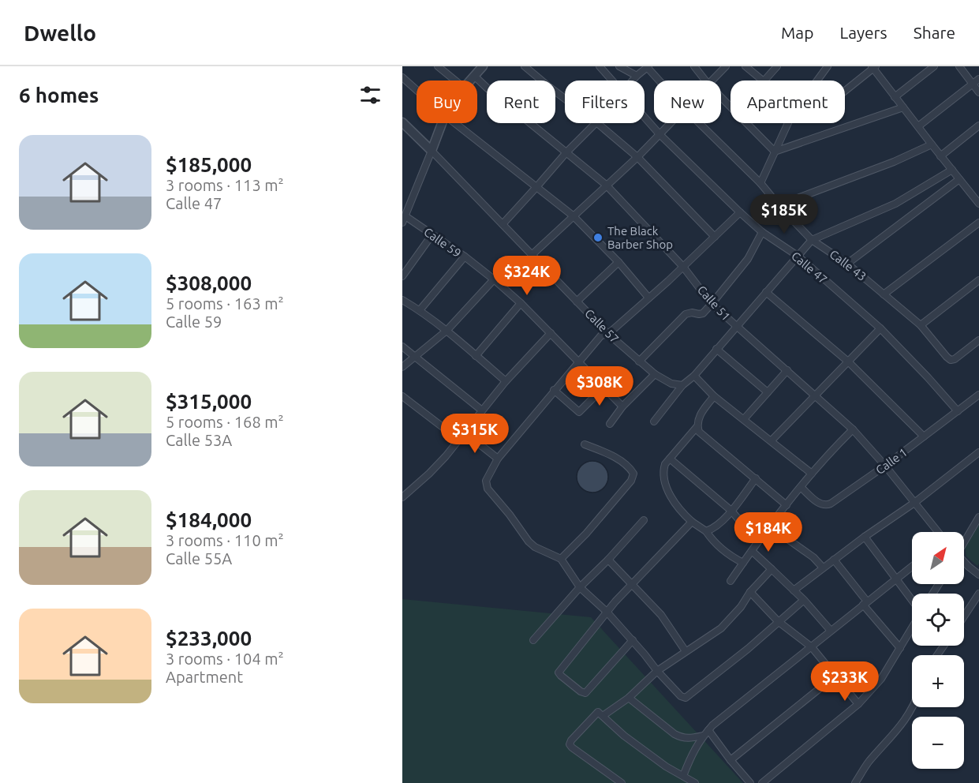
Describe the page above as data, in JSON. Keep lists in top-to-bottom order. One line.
{"streets":{"street":["Calle 59","Calle 43","Calle 47","Calle 51","Calle 57","Calle 1"]},"crossings":[["Calle 47","Calle 1"],["Calle 51","Calle 1"]],"places":["The Black Barber Shop"],"north":"top right","page":{"header":"Dwello","nav":["Map","Layers","Share"],"heading":"6 homes","chip":["Buy","Rent","Filters","New","Apartment"],"list":[{"name":"$185,000","note":"3 rooms · 113 m² · Calle 47"},{"name":"$308,000","note":"5 rooms · 163 m² · Calle 59"},{"name":"$315,000","note":"5 rooms · 168 m² · Calle 53A"},{"name":"$184,000","note":"3 rooms · 110 m² · Calle 55A"},{"name":"$233,000","note":"3 rooms · 104 m² · Apartment"}],"price":["$185K","$324K","$308K","$315K","$184K","$233K"],"map_buttons":["+","−"]}}
